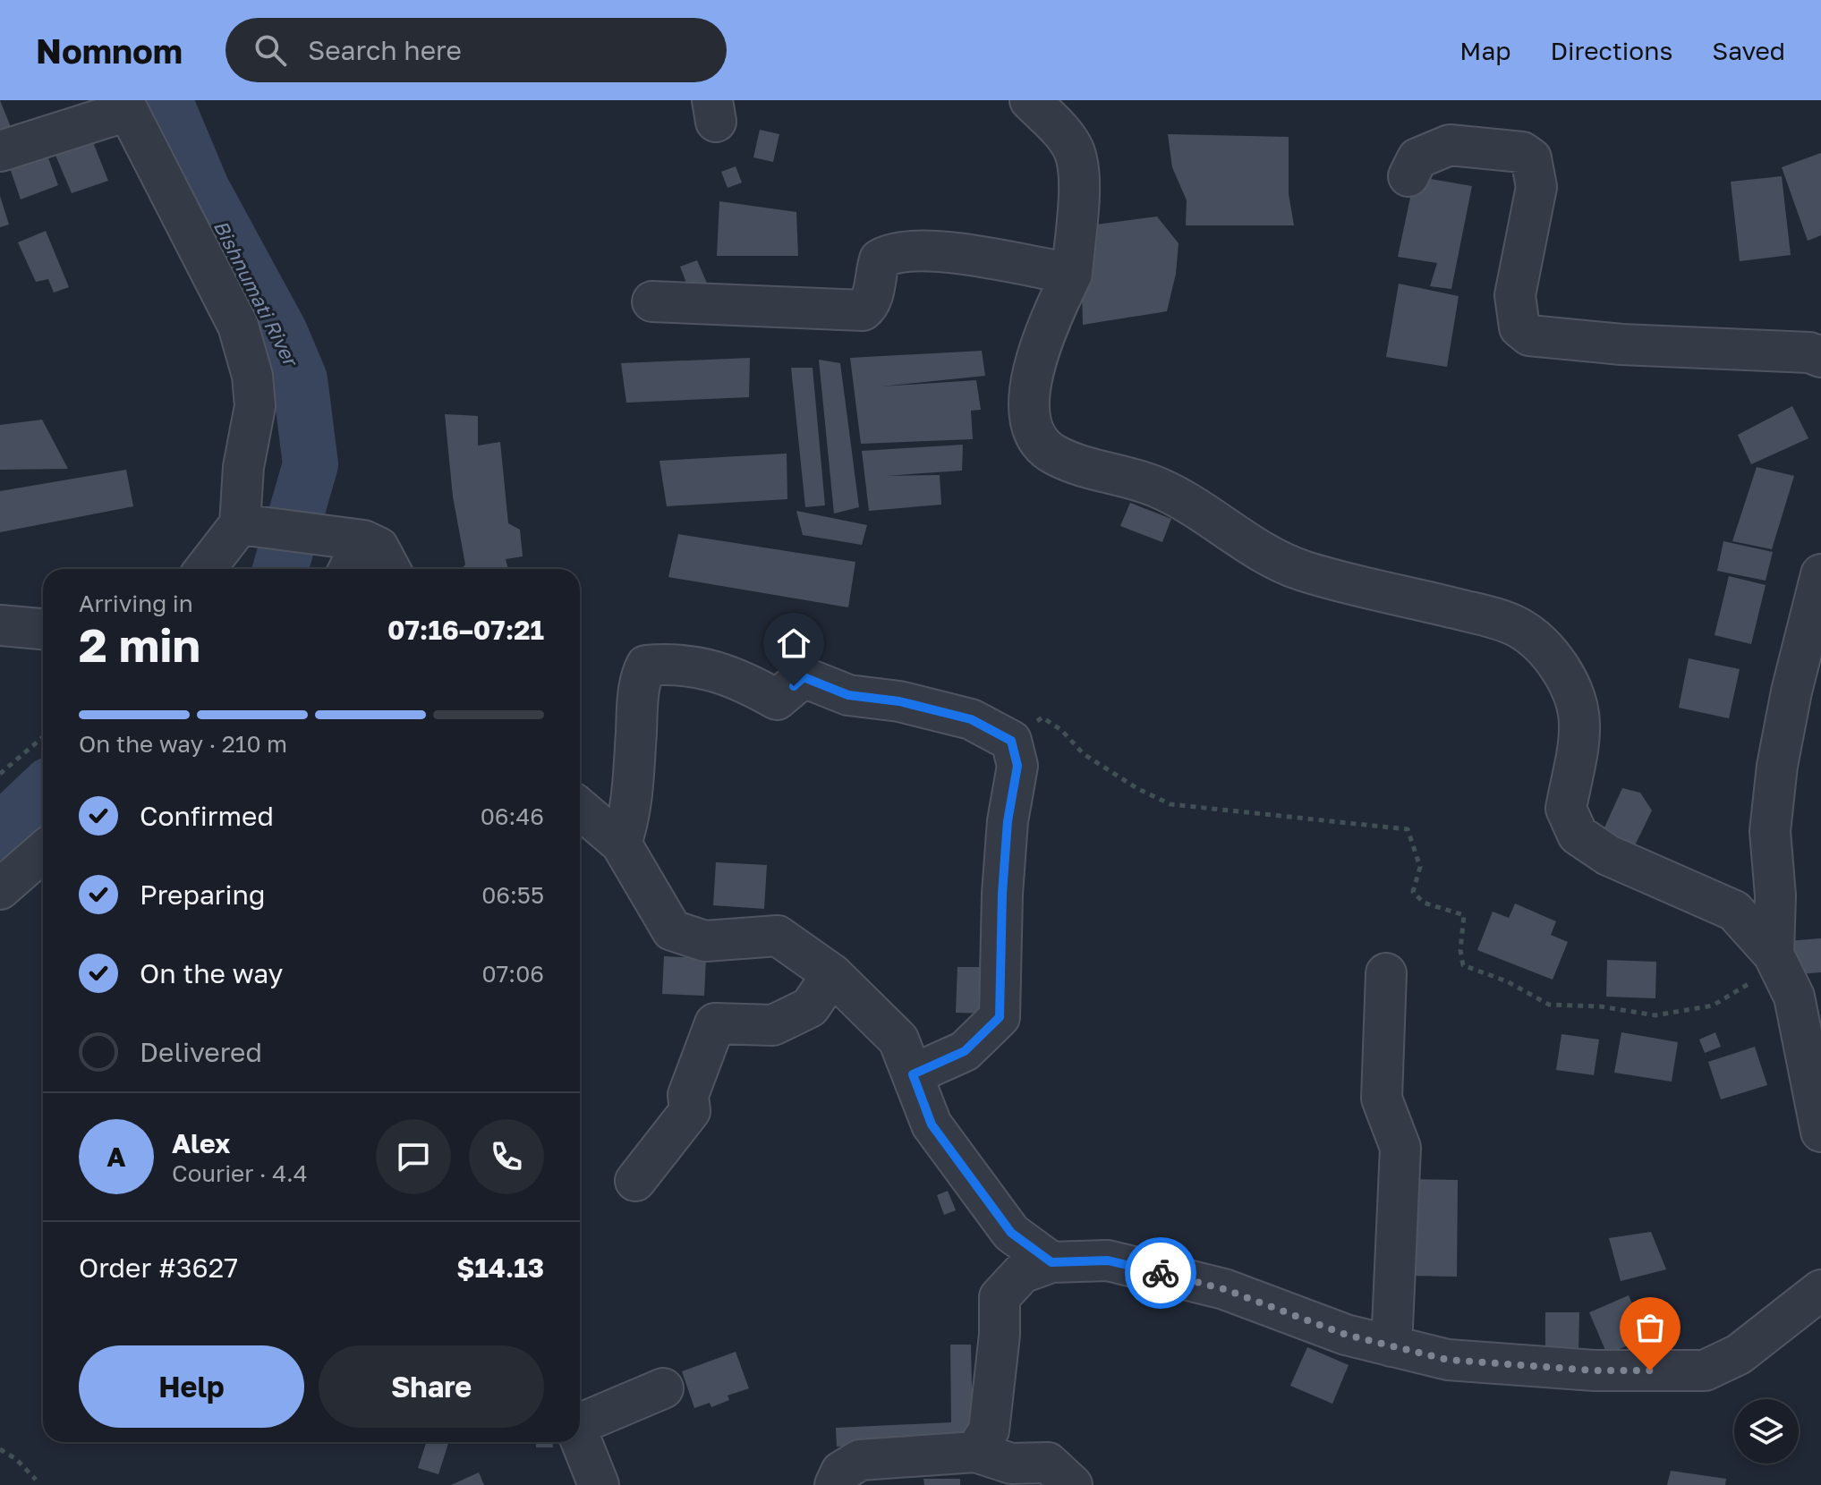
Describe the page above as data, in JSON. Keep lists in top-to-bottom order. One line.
{"water":["Bishnumati River"],"page":{"header":"Nomnom","search":"Search here","nav":["Map","Directions","Saved"],"heading":["2 min","Arriving in","07:16–07:21"],"panel":["Alex","Courier · 4.4","Order #3627","$14.13"],"bar":"On the way · 210 m","list":[["Confirmed","06:46"],["Preparing","06:55"],["On the way","07:06"],"Delivered"],"round":"A","buttons":["Help","Share"]}}
